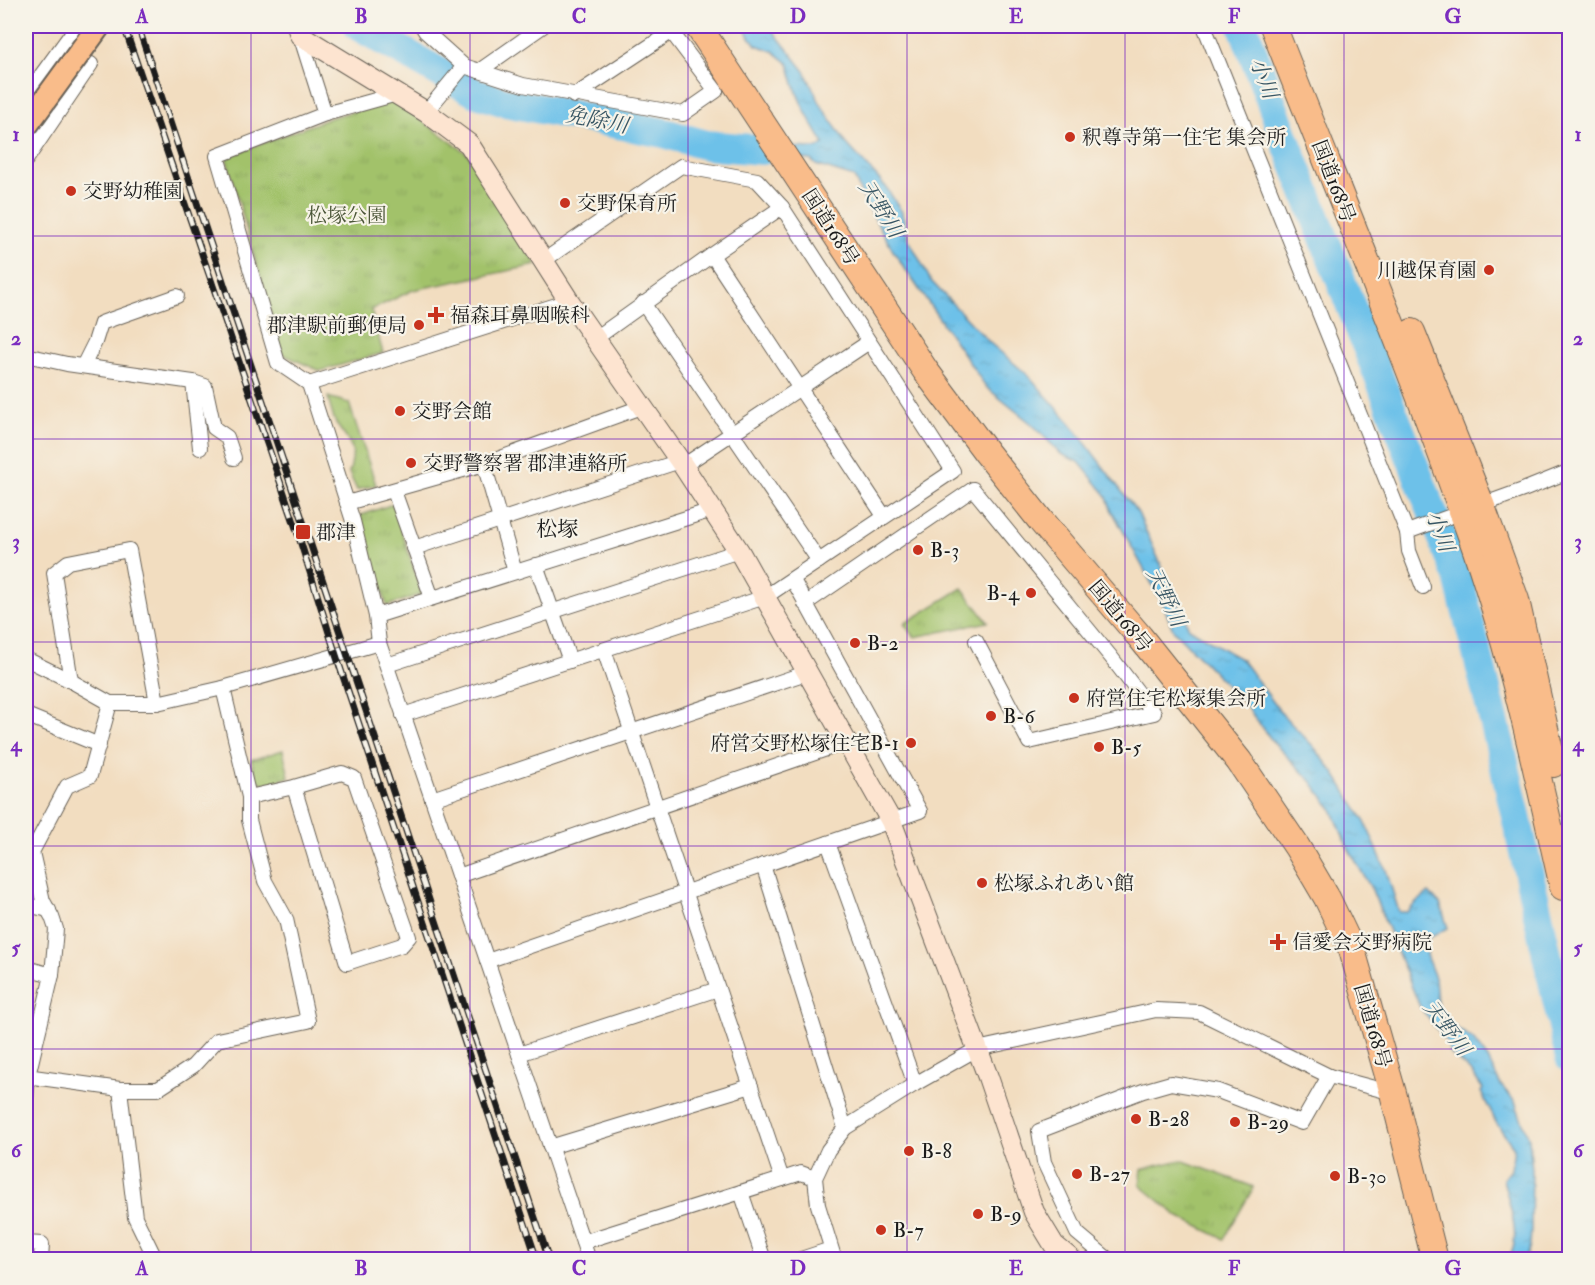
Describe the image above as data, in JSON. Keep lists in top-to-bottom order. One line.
{"streets":{"highway":["国道168号"]},"districts":["松塚"],"water":["小川","免除川","天野川"],"parks":["松塚公園"],"places":{"other":["釈尊寺第一住宅 集会所","交野幼稚園","交野保育所","川越保育園","郡津駅前郵便局","交野会館","交野警察署 郡津連絡所","B-3","B-4","B-2","府営住宅松塚集会所","B-6","府営交野松塚住宅B-1","B-5","松塚ふれあい館","B-28","B-29","B-8","B-27","B-30","B-9","B-7"],"health":["福森耳鼻咽喉科","信愛会交野病院"],"transit":["郡津"]},"grid":{"columns":["A","B","C","D","E","F","G"],"rows":["1","2","3","4","5","6"]}}
